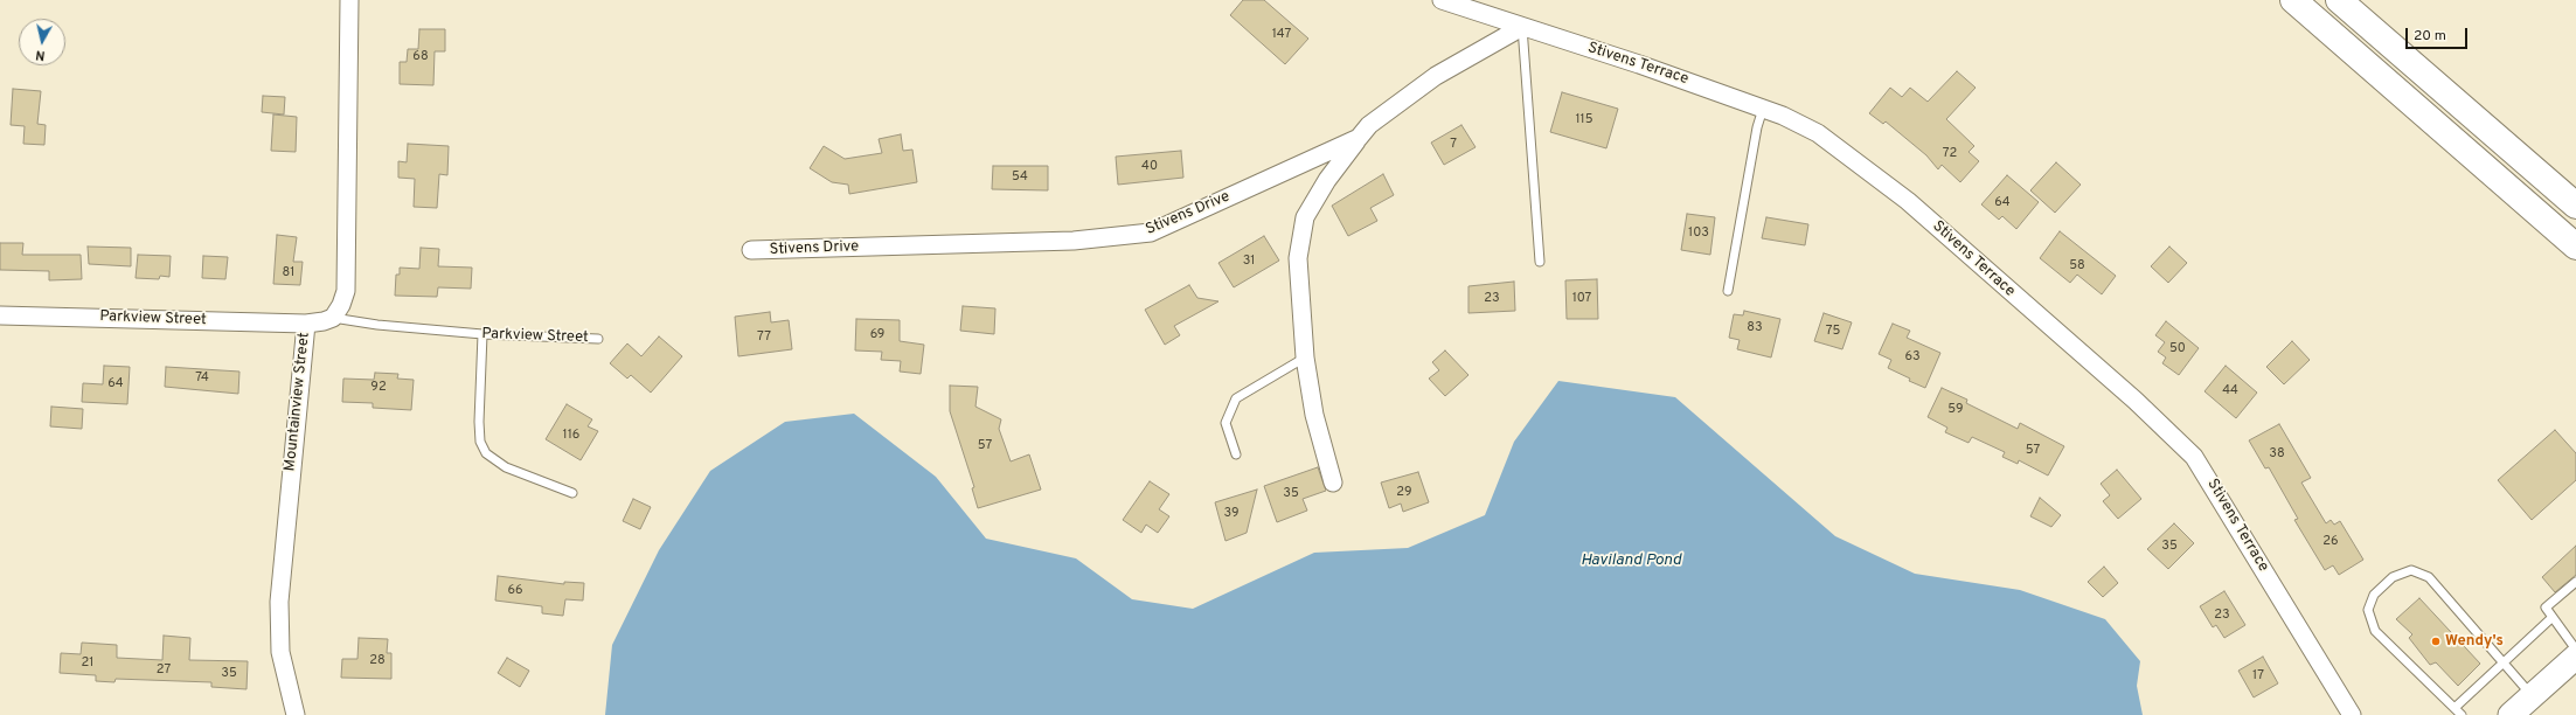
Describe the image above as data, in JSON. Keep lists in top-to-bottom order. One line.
{"streets":{"street":["Stivens Terrace","Stivens Drive","Parkview Street","Mountainview Street"]},"crossings":[["Stivens Terrace","Stivens Drive"],["Parkview Street","Mountainview Street"]],"water":["Haviland Pond"],"places":["Wendy's"],"house_numbers":["147","68","115","7","72","40","54","64","103","31","58","81","23","107","83","75","69","77","50","63","74","64","92","44","59","116","57","57","38","29","35","39","26","35","66","23","28","21","27","35","17"],"scale_bar":"20 m","north":"bottom"}
